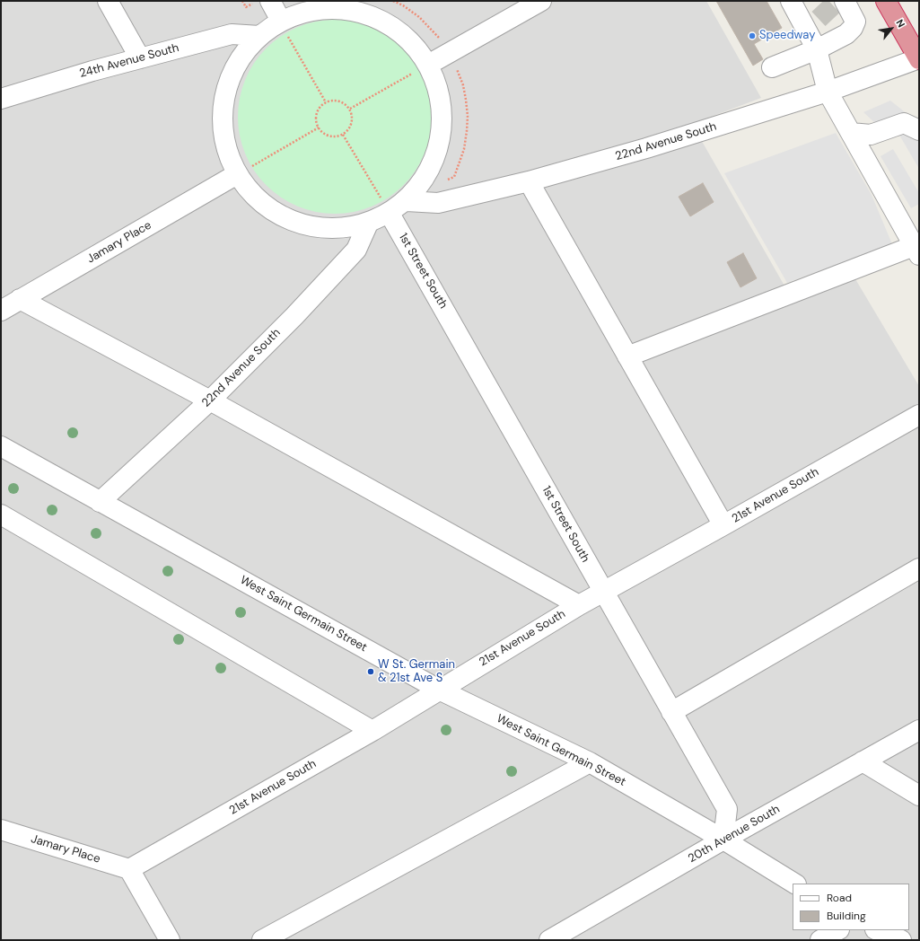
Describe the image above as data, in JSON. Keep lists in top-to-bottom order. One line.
{"streets":{"street":["24th Avenue South","22nd Avenue South","Jamary Place","1st Street South","21st Avenue South","West Saint Germain Street","20th Avenue South"]},"crossings":[["22nd Avenue South","West Saint Germain Street"],["Jamary Place","21st Avenue South"],["1st Street South","21st Avenue South"],["1st Street South","West Saint Germain Street"],["1st Street South","20th Avenue South"],["21st Avenue South","West Saint Germain Street"],["West Saint Germain Street","20th Avenue South"]],"places":["Speedway","W St. Germain & 21st Ave S"],"legend":["Road","Building"],"north":"top right"}
